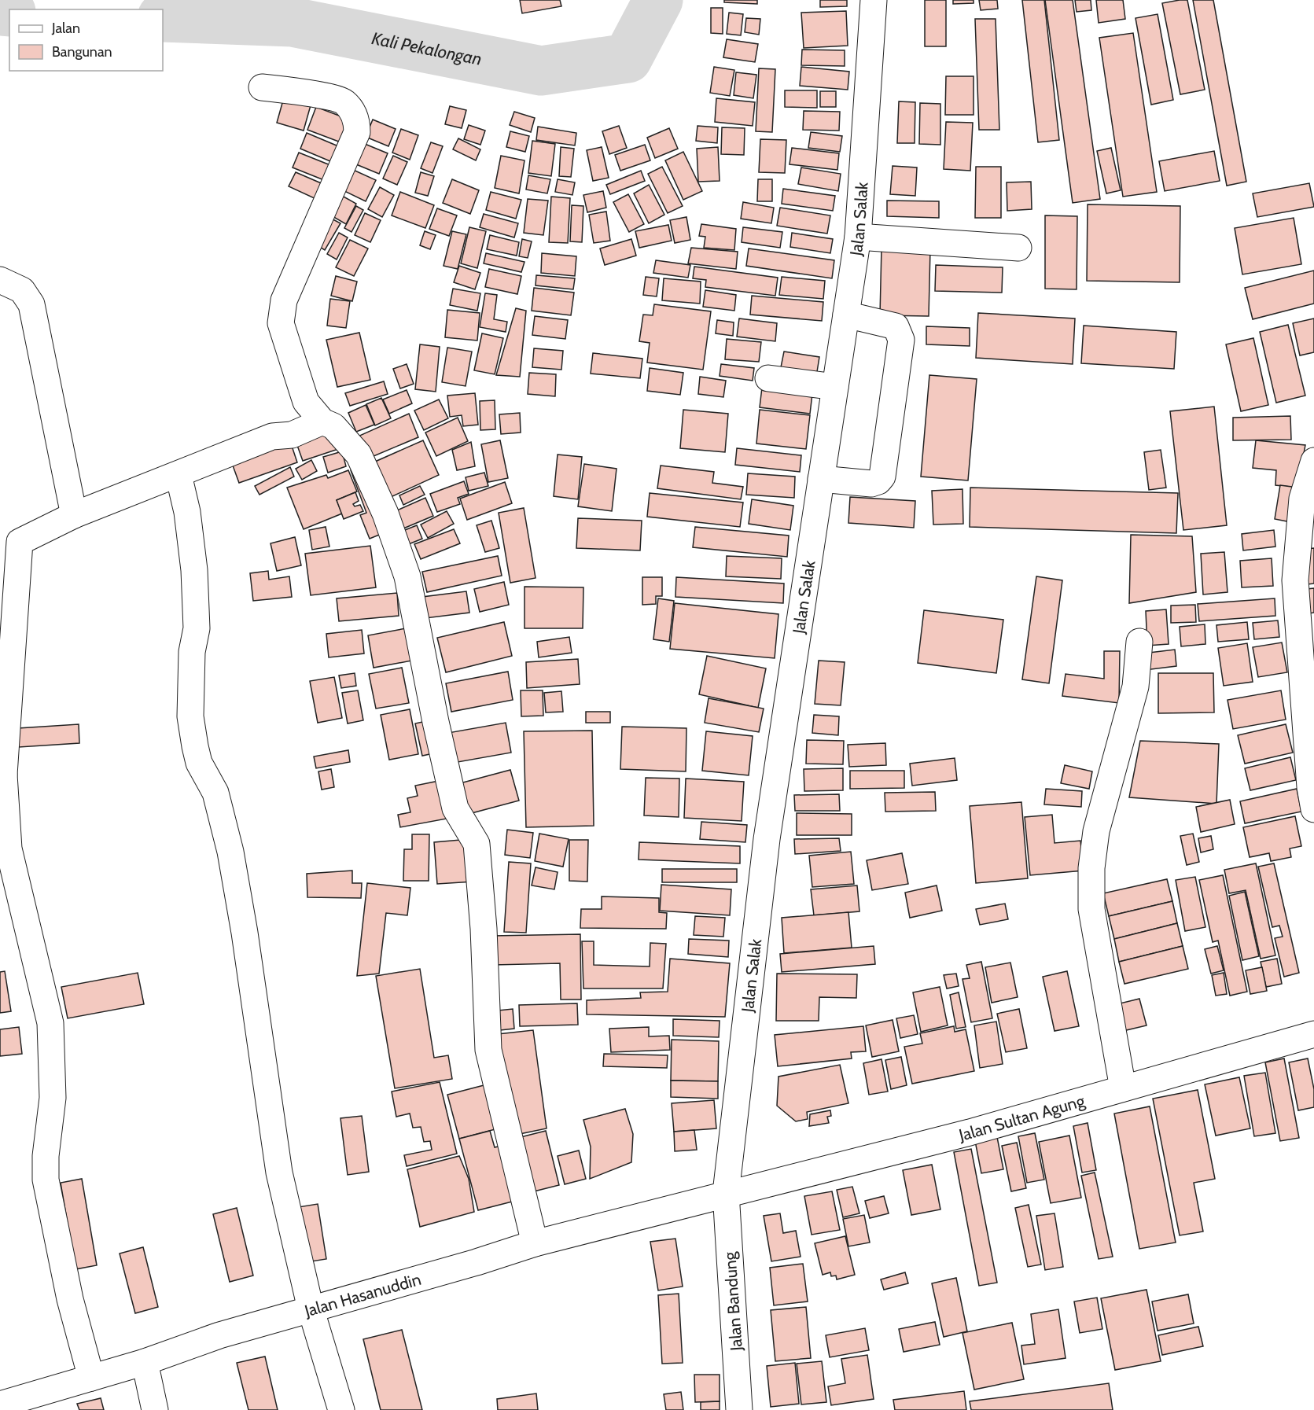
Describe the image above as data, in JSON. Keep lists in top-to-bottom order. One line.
{"streets":{"street":["Jalan Salak","Jalan Sultan Agung","Jalan Hasanuddin","Jalan Bandung"]},"crossings":[["Jalan Salak","Jalan Sultan Agung"],["Jalan Salak","Jalan Hasanuddin"],["Jalan Salak","Jalan Bandung"],["Jalan Sultan Agung","Jalan Hasanuddin"],["Jalan Sultan Agung","Jalan Bandung"],["Jalan Hasanuddin","Jalan Bandung"]],"water":["Kali Pekalongan"],"legend":["Jalan","Bangunan"]}
